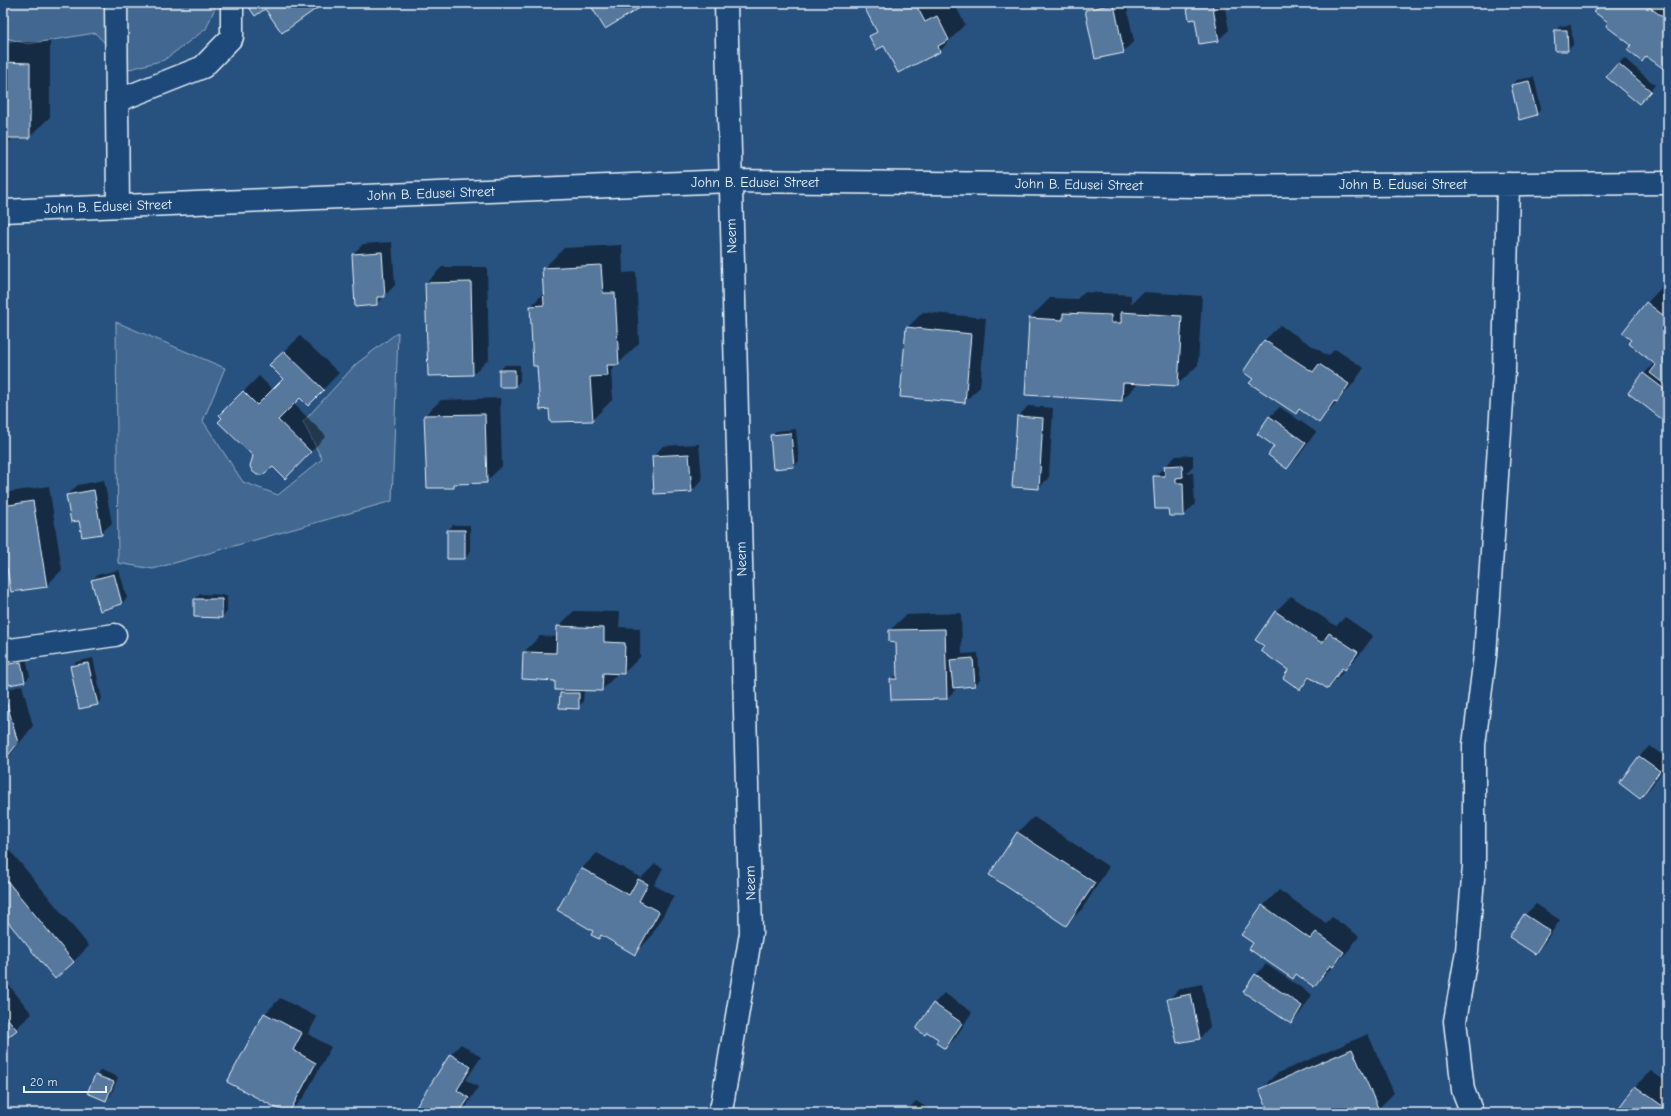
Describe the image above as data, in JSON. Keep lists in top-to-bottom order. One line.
{"streets":{"street":["John B. Edusei Street","Neem"]},"crossings":[["John B. Edusei Street","Neem"]],"scale_bar":"20 m"}
